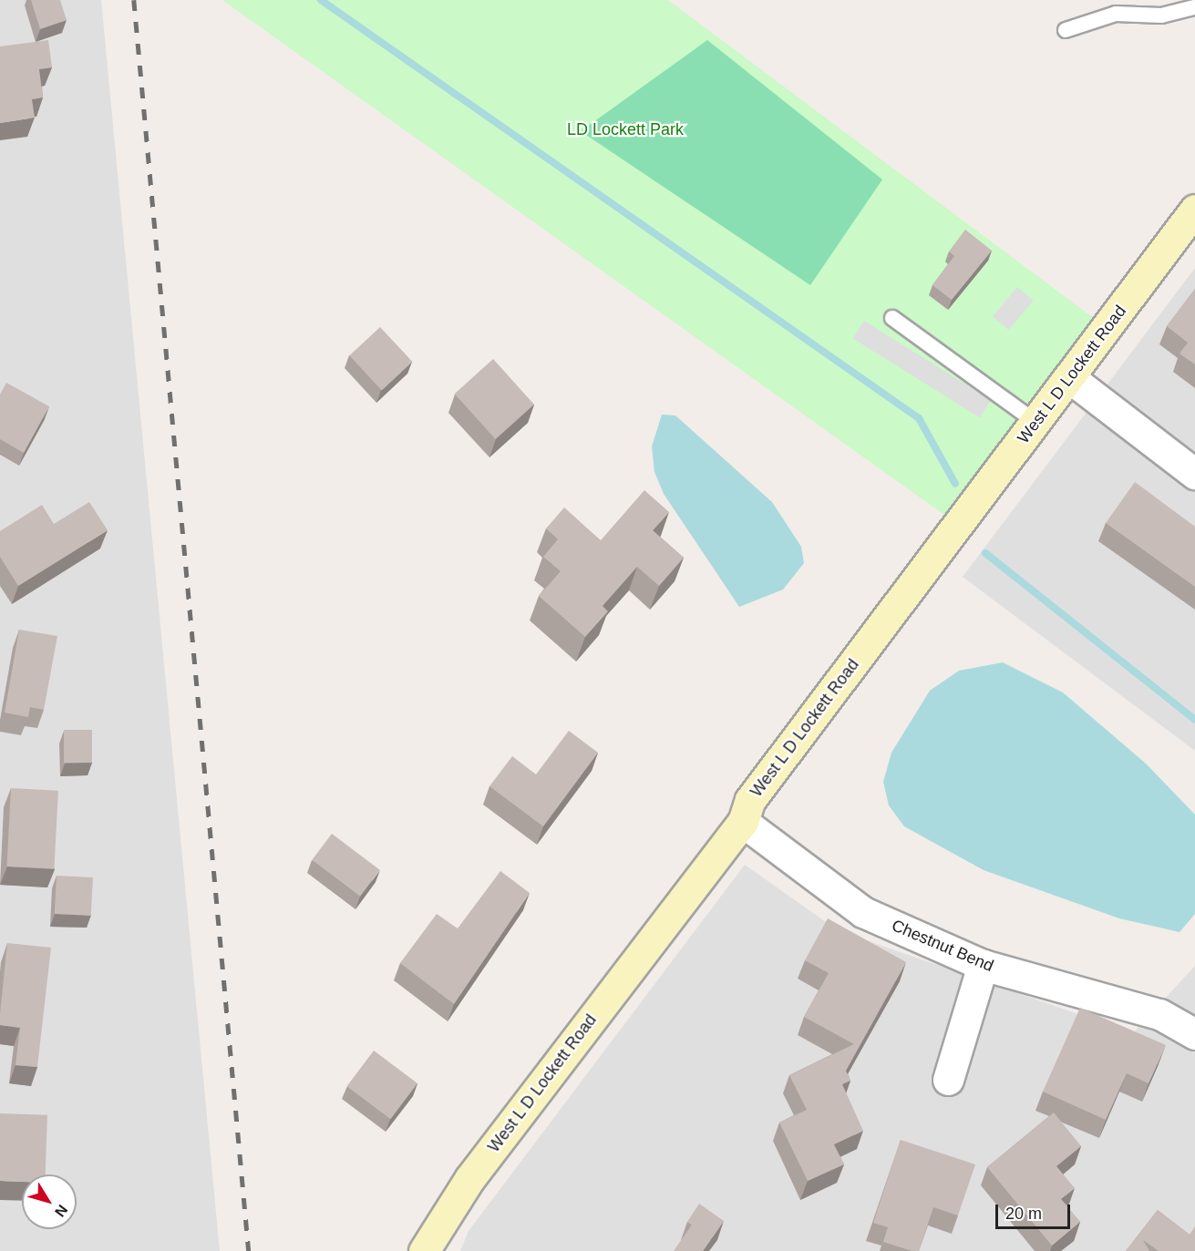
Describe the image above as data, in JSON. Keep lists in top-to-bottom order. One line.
{"streets":{"main road":["West L D Lockett Road"],"street":["Chestnut Bend"]},"crossings":[["West L D Lockett Road","Chestnut Bend"]],"parks":["LD Lockett Park"],"scale_bar":"20 m","north":"bottom right"}
